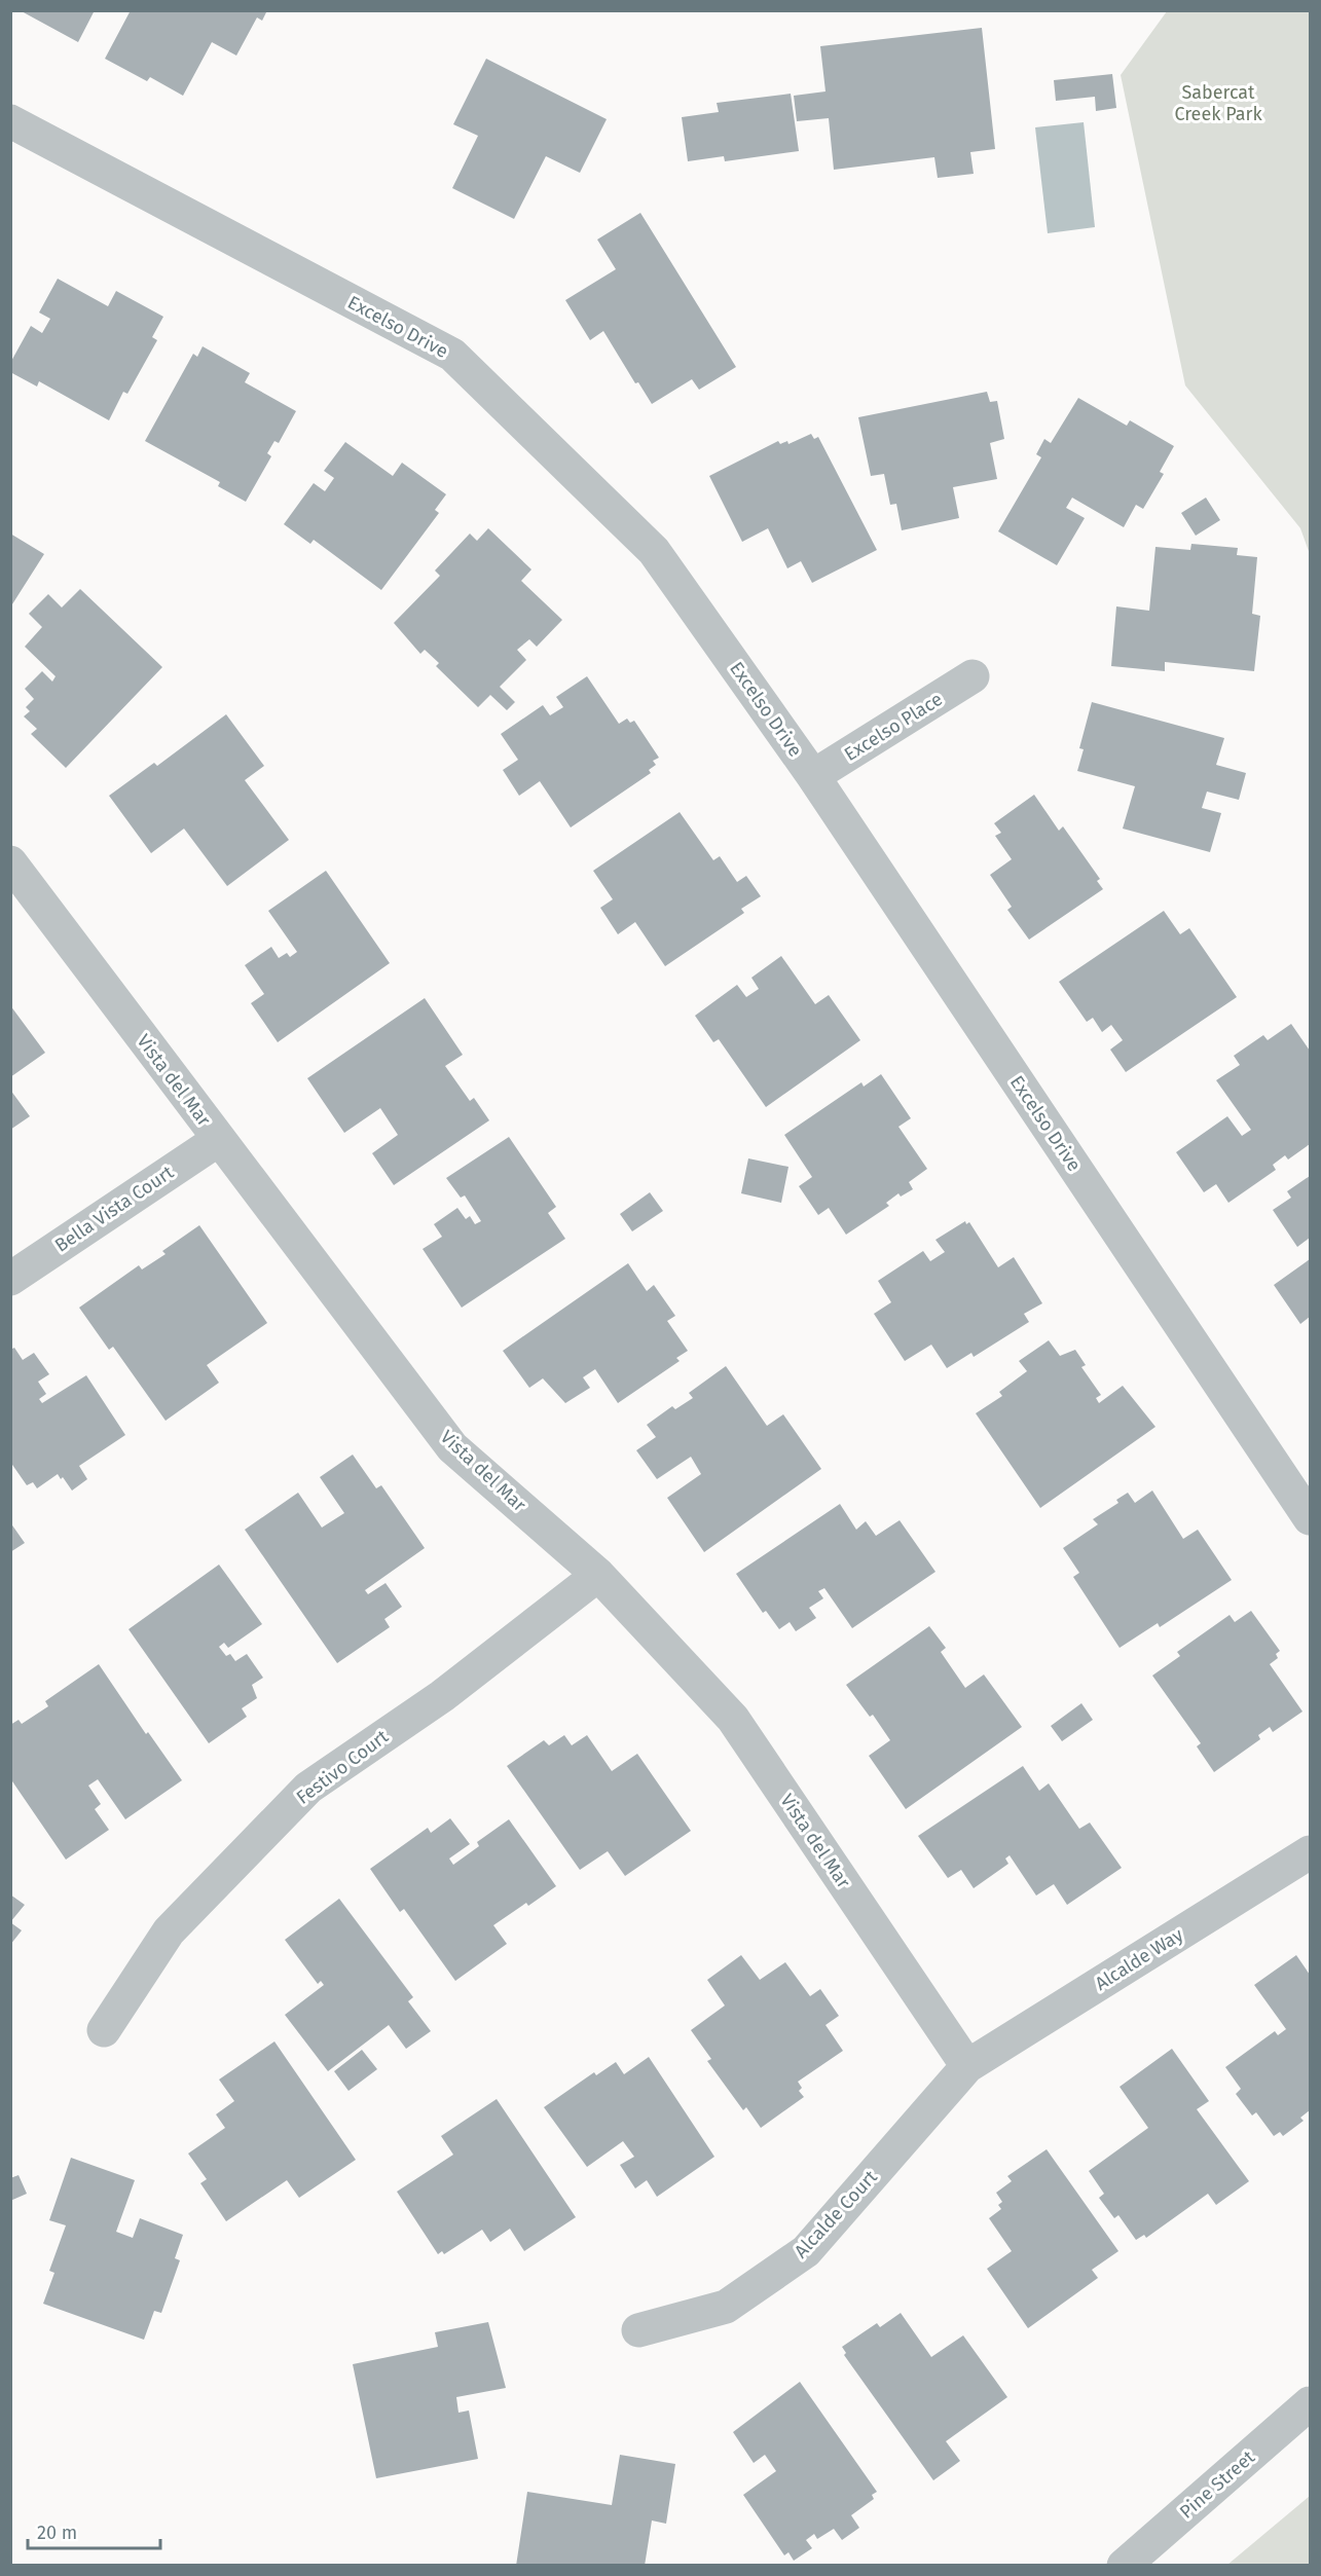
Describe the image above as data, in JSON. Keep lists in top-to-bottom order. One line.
{"streets":{"street":["Excelso Drive","Excelso Place","Vista del Mar","Bella Vista Court","Festivo Court","Alcalde Way","Alcalde Court","Pine Street"]},"crossings":[["Excelso Drive","Excelso Place"],["Vista del Mar","Bella Vista Court"],["Vista del Mar","Festivo Court"],["Vista del Mar","Alcalde Way"],["Vista del Mar","Alcalde Court"],["Alcalde Way","Alcalde Court"]],"parks":["Sabercat Creek Park"],"scale_bar":"20 m"}
